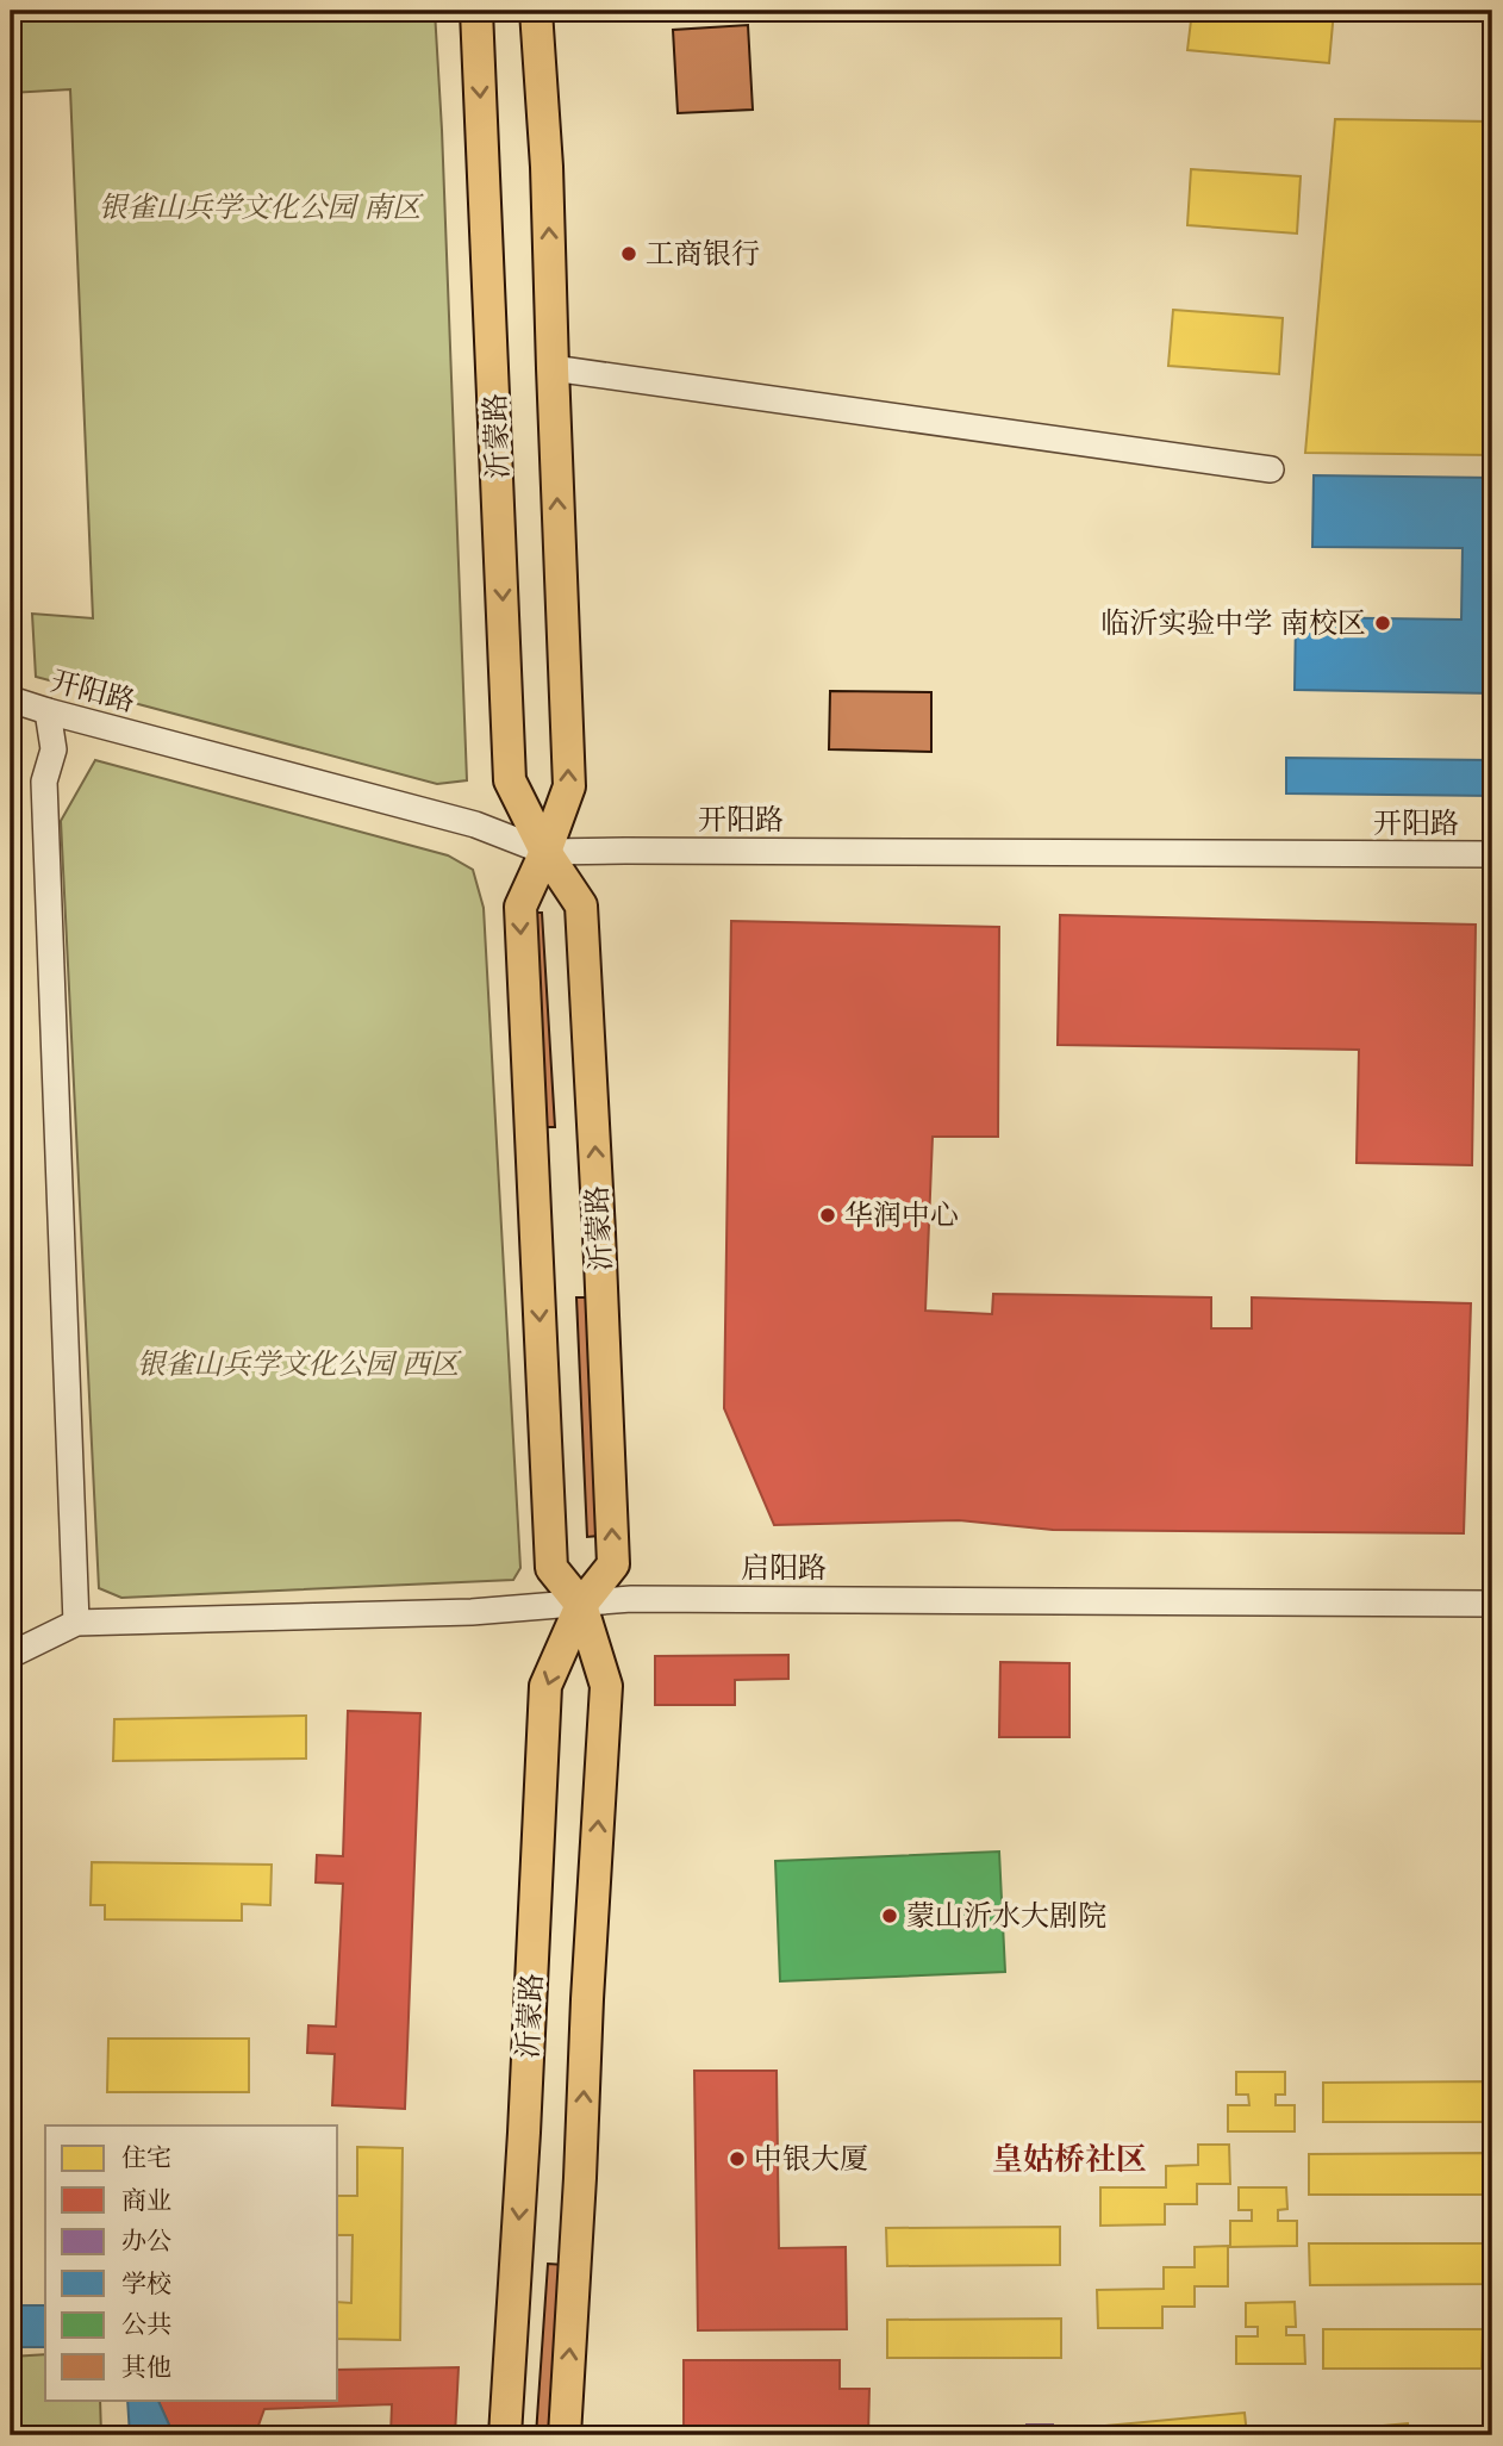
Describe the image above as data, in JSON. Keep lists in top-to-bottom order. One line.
{"streets":{"main road":["沂蒙路"],"street":["开阳路","启阳路"]},"crossings":[["沂蒙路","开阳路"],["沂蒙路","启阳路"]],"districts":["皇姑桥社区"],"parks":["银雀山兵学文化公园 南区","银雀山兵学文化公园 西区"],"places":["工商银行","临沂实验中学 南校区","华润中心","蒙山沂水大剧院","中银大厦"],"legend":["住宅","商业","办公","学校","公共","其他"]}
